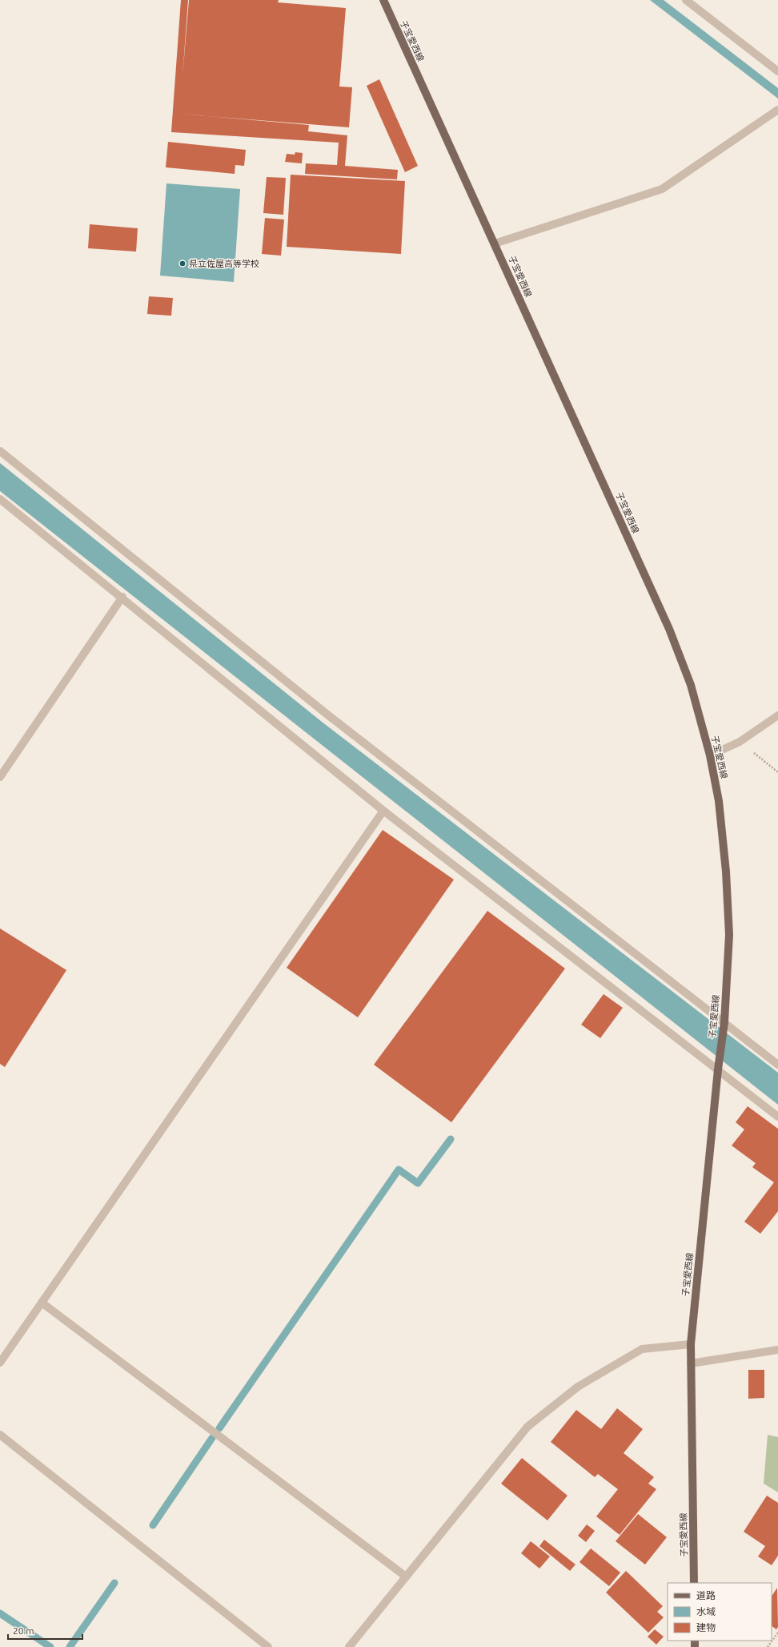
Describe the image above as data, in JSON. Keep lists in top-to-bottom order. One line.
{"streets":{"main road":["子宝愛西線"]},"places":["県立佐屋高等学校"],"legend":["道路","水域","建物"],"scale_bar":"20 m"}
